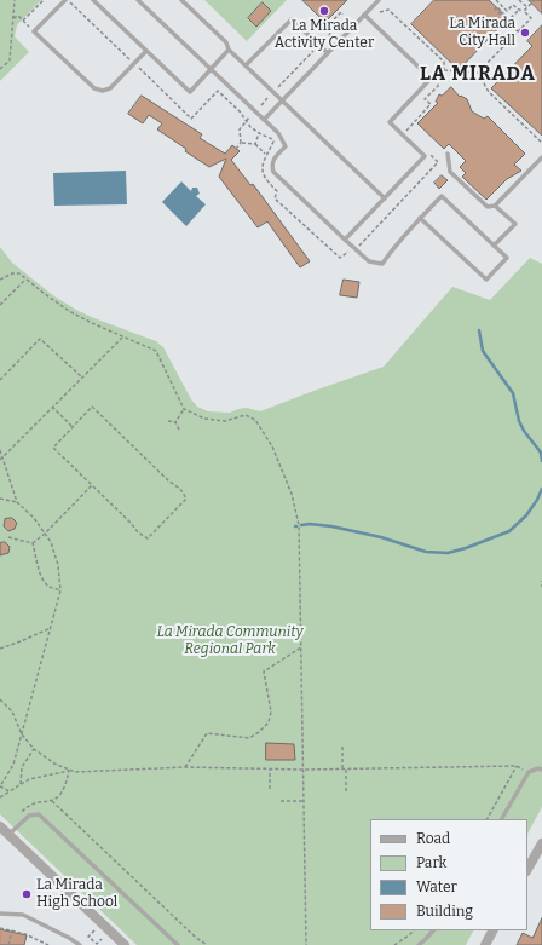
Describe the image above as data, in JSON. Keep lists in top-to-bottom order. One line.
{"districts":["LA MIRADA"],"parks":["La Mirada Community Regional Park"],"places":["La Mirada Activity Center","La Mirada City Hall","La Mirada High School"],"legend":["Road","Park","Water","Building"]}
